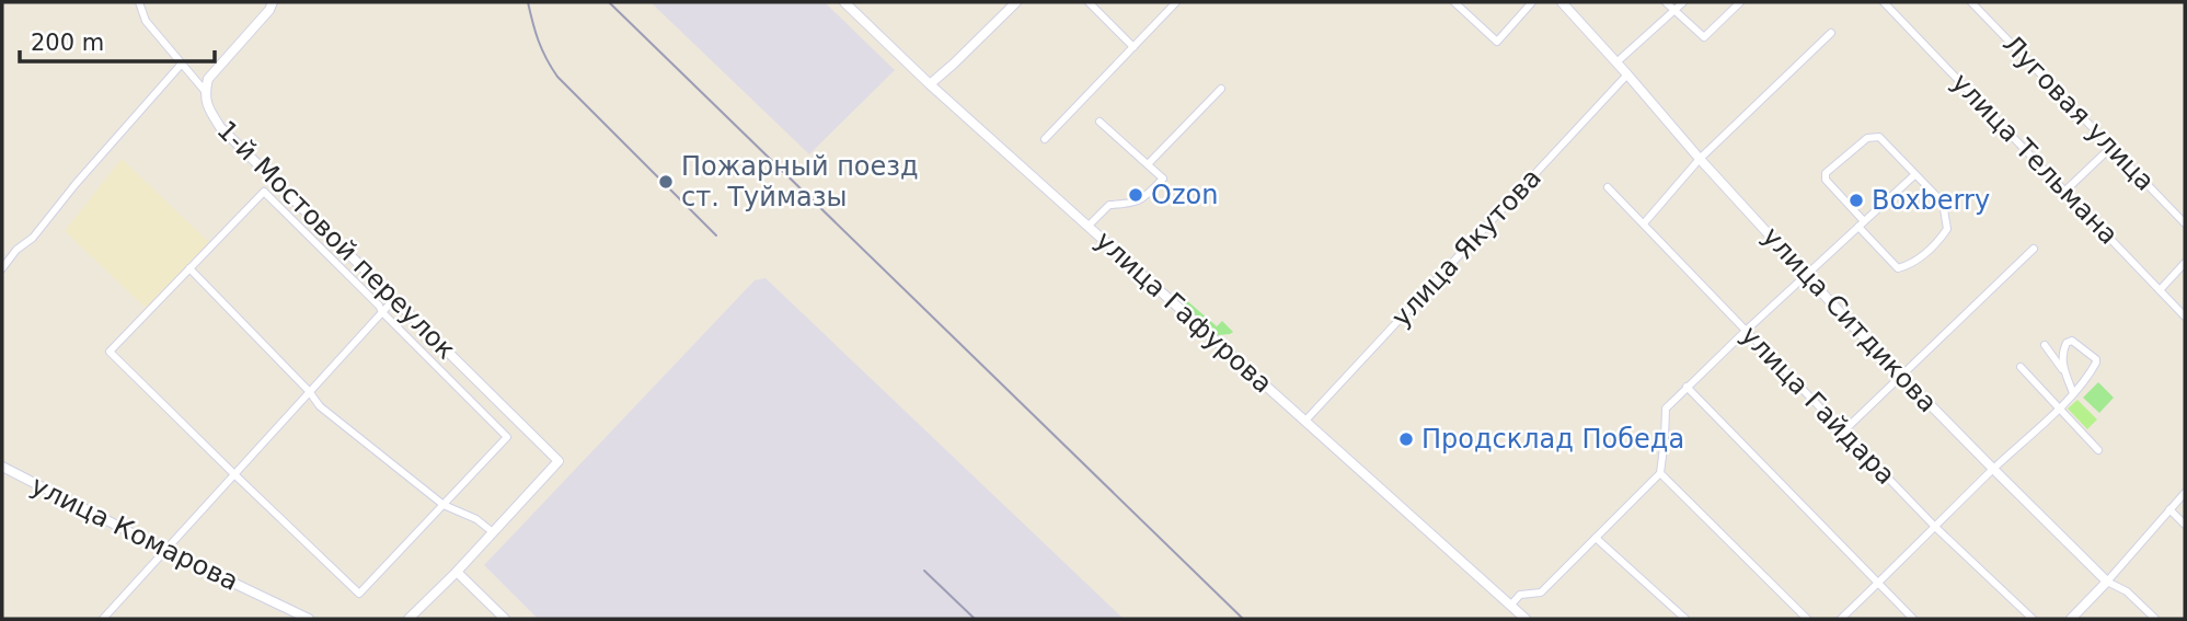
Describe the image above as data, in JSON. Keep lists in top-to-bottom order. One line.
{"streets":{"street":["Луговая улица","улица Тельмана","1-й Мостовой переулок","улица Якутова","улица Гафурова","улица Ситдикова","улица Гайдара","улица Комарова"]},"crossings":[["улица Якутова","улица Гафурова"],["улица Якутова","улица Ситдикова"]],"places":["Пожарный поезд ст. Туймазы","Ozon","Boxberry","Продсклад Победа"],"scale_bar":"200 m"}
